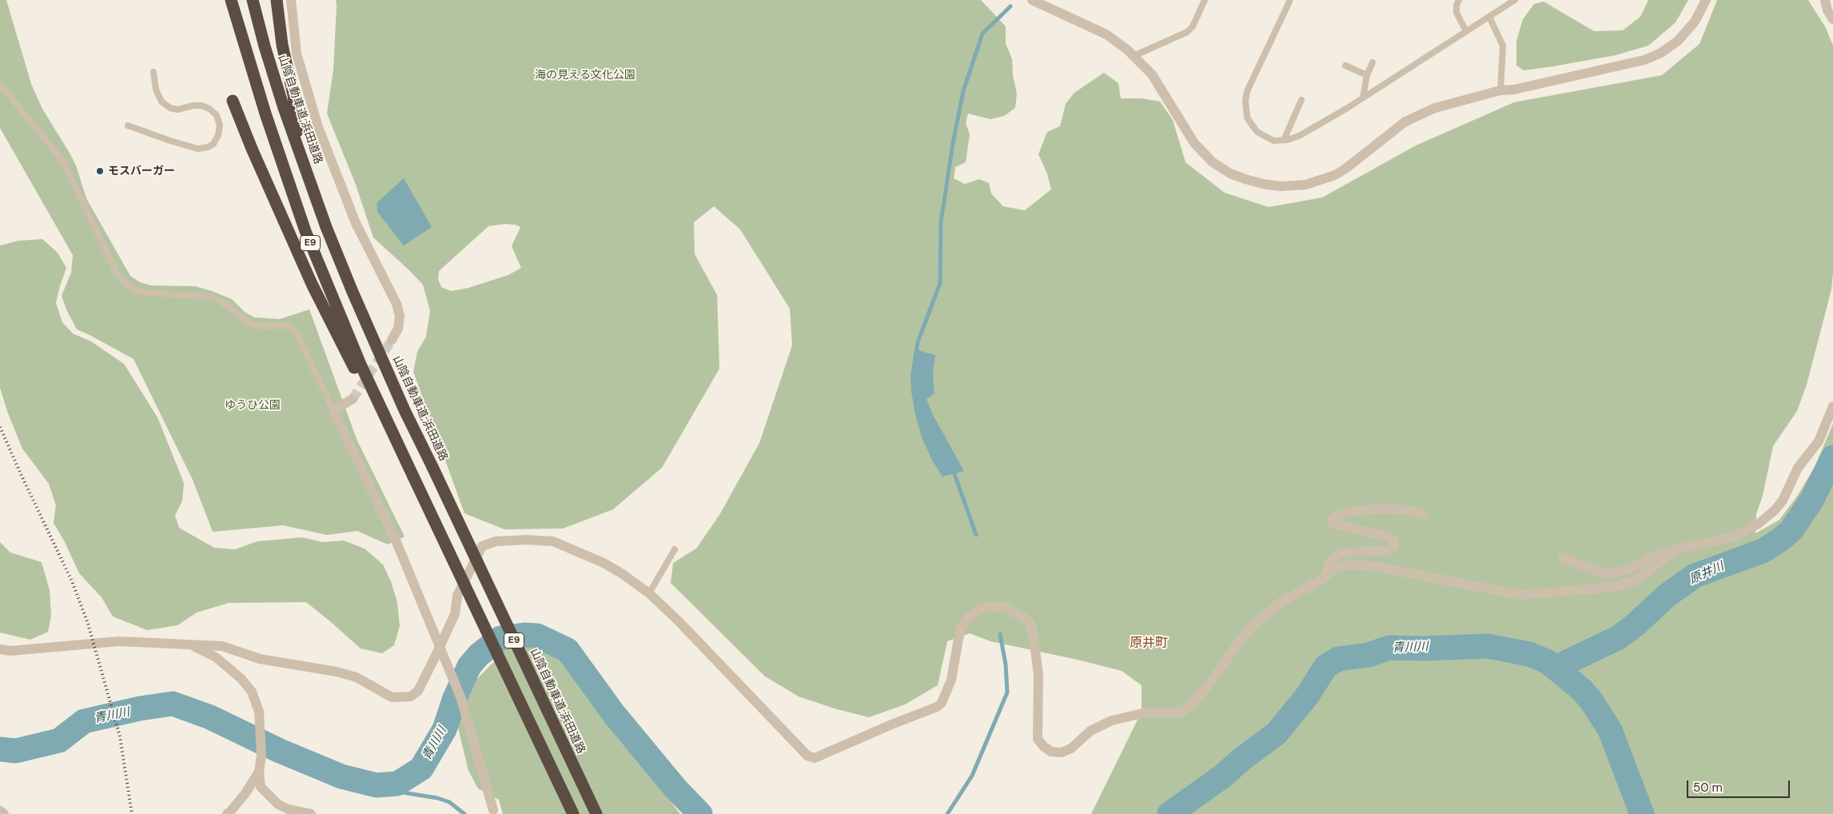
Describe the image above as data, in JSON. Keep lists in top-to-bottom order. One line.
{"streets":{"highway":["山陰自動車道;浜田道路","E9"]},"districts":["原井町"],"water":["原井川","青川川"],"parks":["海の見える文化公園","ゆうひ公園"],"places":["モスバーガー"],"scale_bar":"50 m"}
